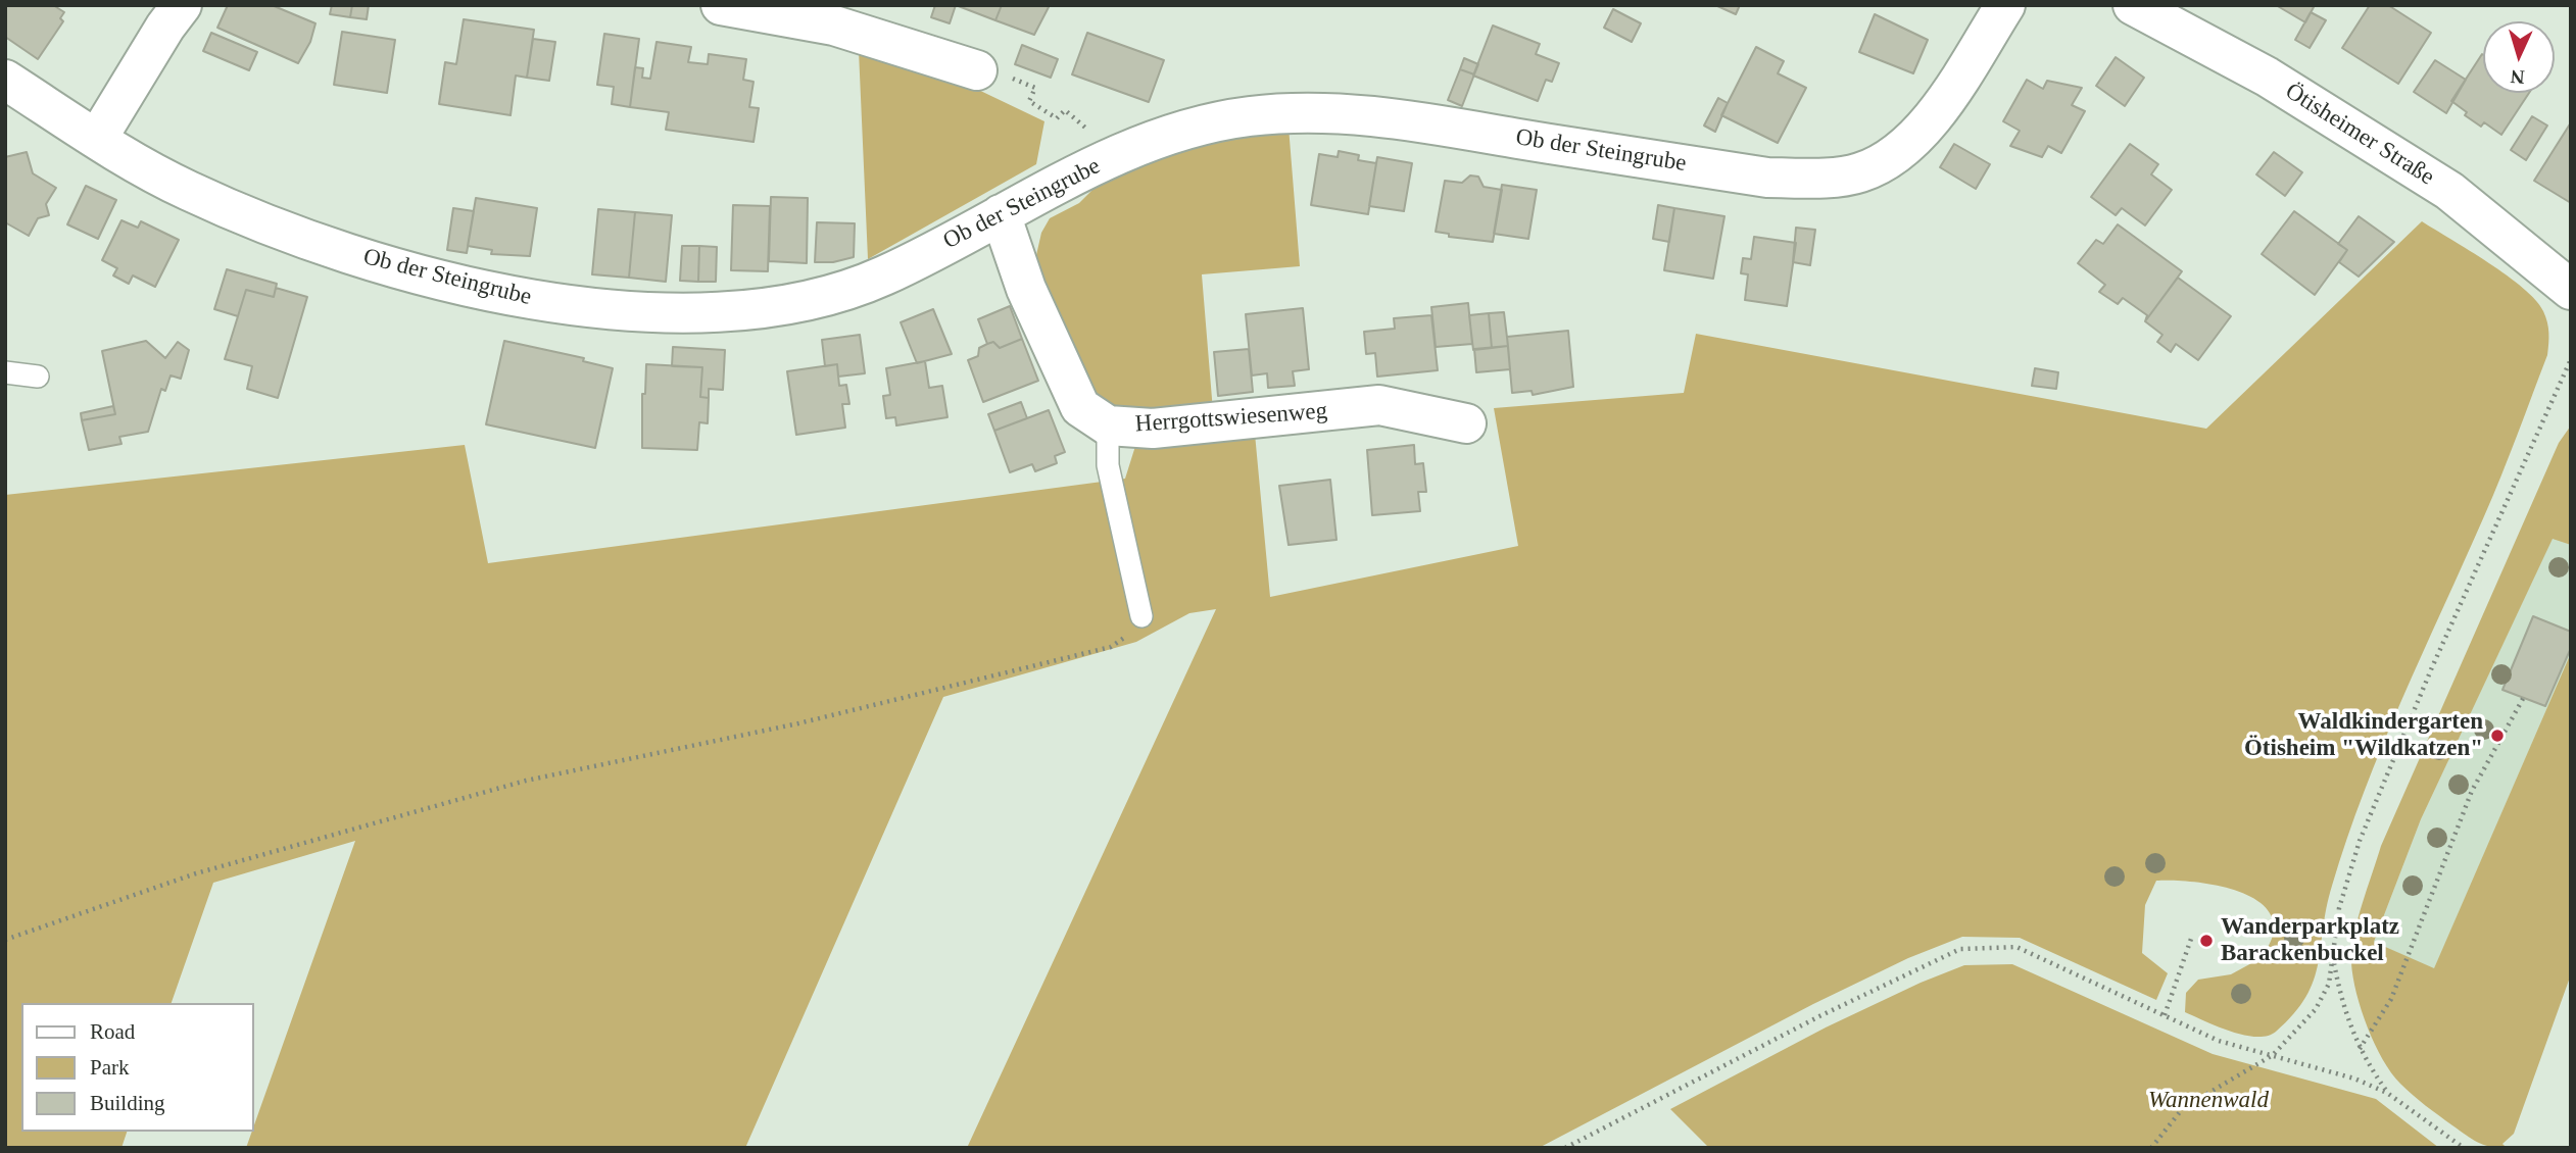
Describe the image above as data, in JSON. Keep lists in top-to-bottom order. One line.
{"streets":{"street":["Ötisheimer Straße","Ob der Steingrube","Herrgottswiesenweg"]},"crossings":[["Ob der Steingrube","Herrgottswiesenweg"]],"parks":["Wannenwald"],"places":["Waldkindergarten Ötisheim \"Wildkatzen\"","Wanderparkplatz Barackenbuckel"],"legend":["Road","Park","Building"],"north":"bottom"}
